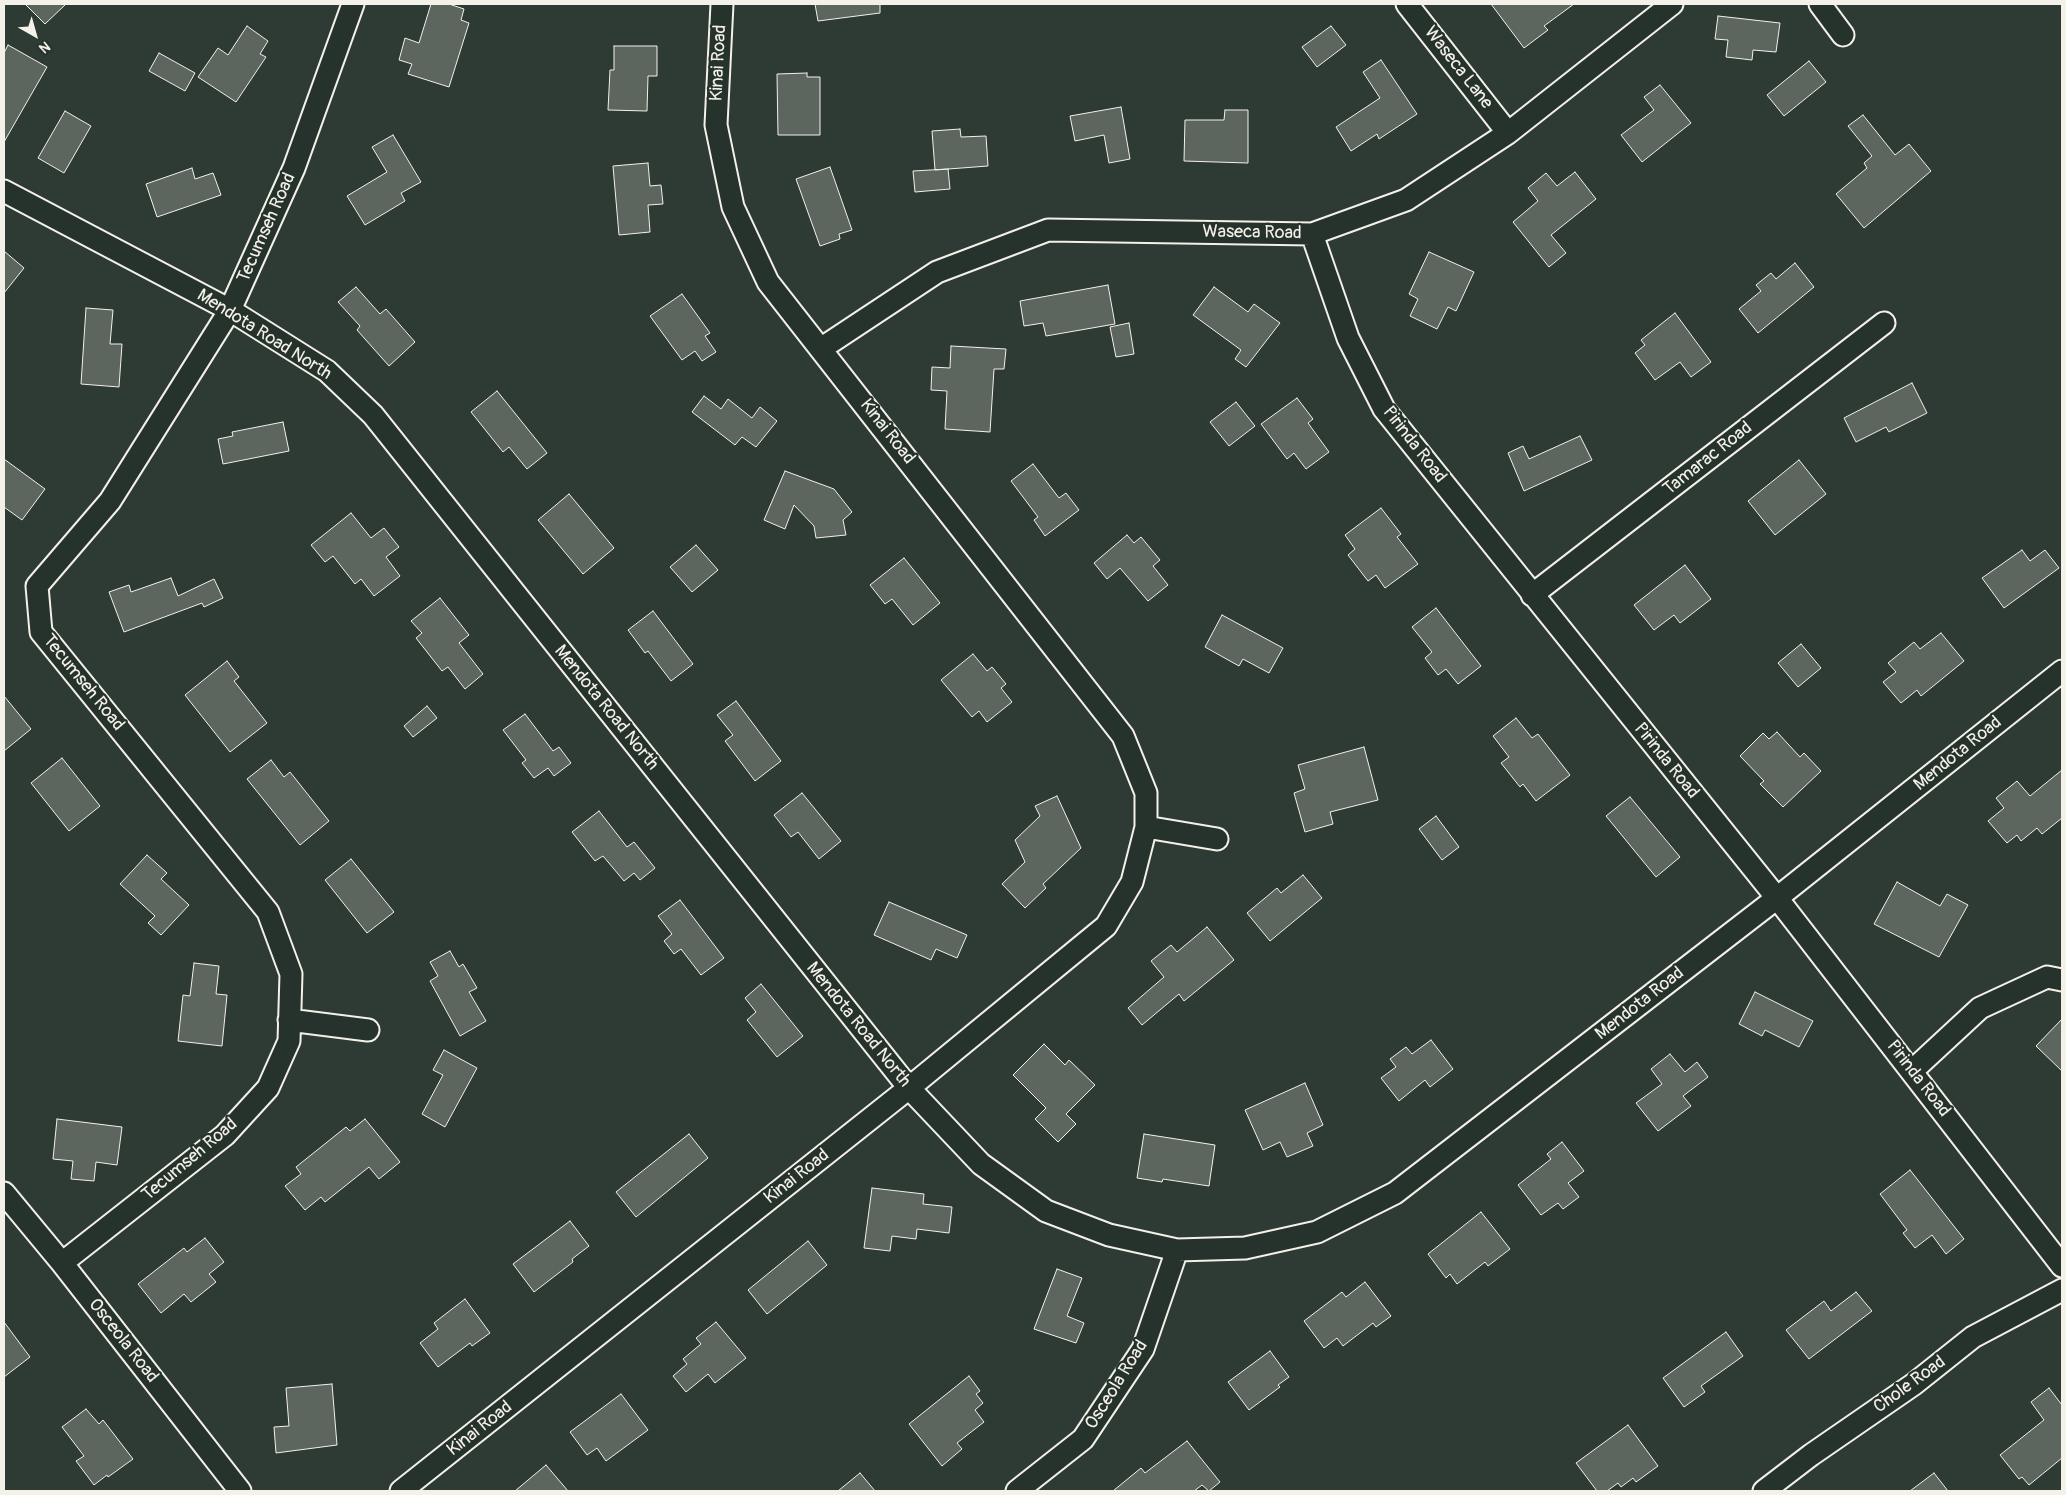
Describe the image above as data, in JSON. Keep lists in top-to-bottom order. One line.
{"streets":{"street":["Kinai Road","Waseca Lane","Tecumseh Road","Waseca Road","Mendota Road North","Pirinda Road","Tamarac Road","Mendota Road","Osceola Road","Chole Road"]},"crossings":[["Kinai Road","Waseca Road"],["Kinai Road","Mendota Road North"],["Waseca Lane","Waseca Road"],["Tecumseh Road","Mendota Road North"],["Tecumseh Road","Osceola Road"],["Waseca Road","Pirinda Road"],["Mendota Road North","Mendota Road"],["Mendota Road North","Osceola Road"],["Pirinda Road","Tamarac Road"],["Pirinda Road","Mendota Road"],["Mendota Road","Osceola Road"]],"north":"bottom right"}
